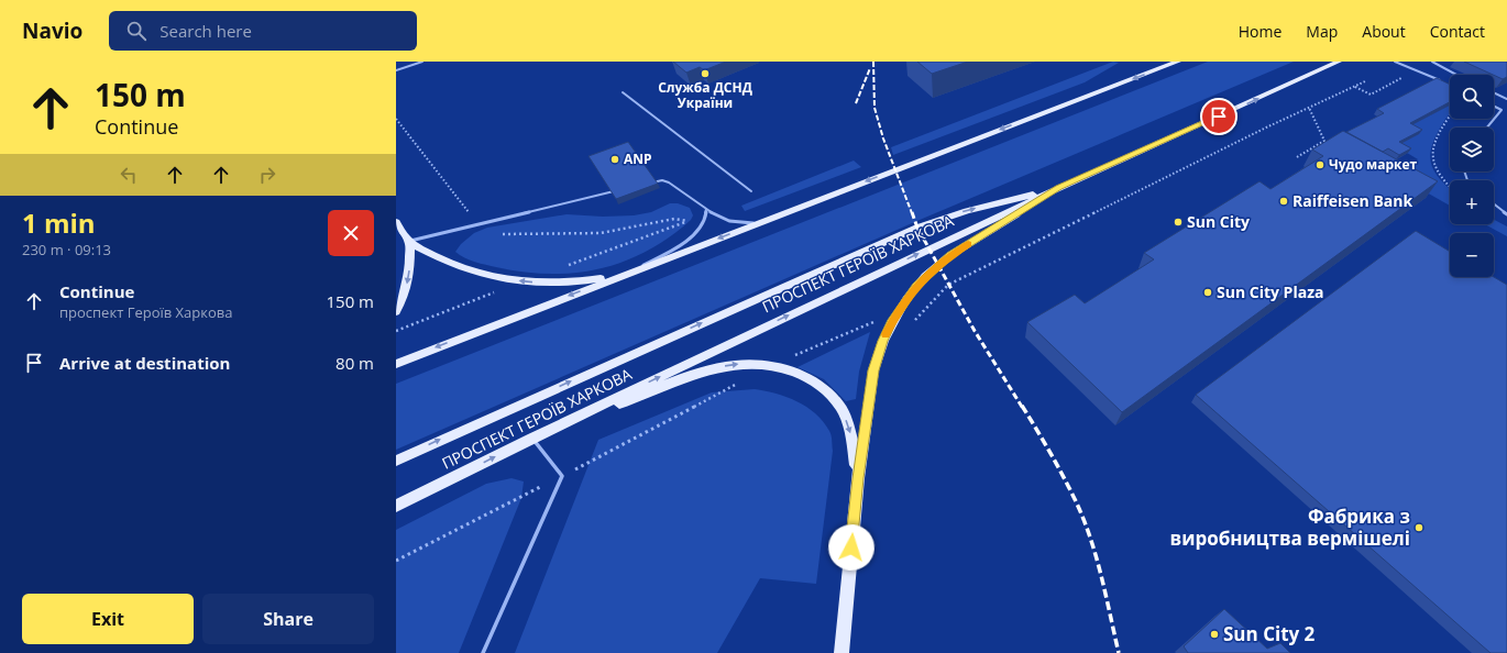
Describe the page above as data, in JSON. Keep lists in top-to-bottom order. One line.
{"streets":{"main road":["ПРОСПЕКТ ГЕРОЇВ ХАРКОВА"]},"places":["Служба ДСНД України","ANP","Чудо маркет","Raiffeisen Bank","Sun City","Sun City Plaza","Фабрика з виробництва вермішелі","Sun City 2"],"page":{"header":"Navio","search":"Search here","nav":["Home","Map","About","Contact"],"turn":["150 m","Continue"],"map_buttons":["+","−"],"heading":["1 min","230 m · 09:13"],"list":[{"name":"Continue","note":"проспект Героїв Харкова","value":"150 m"},{"name":"Arrive at destination","value":"80 m"}],"buttons":["Exit","Share"]}}
